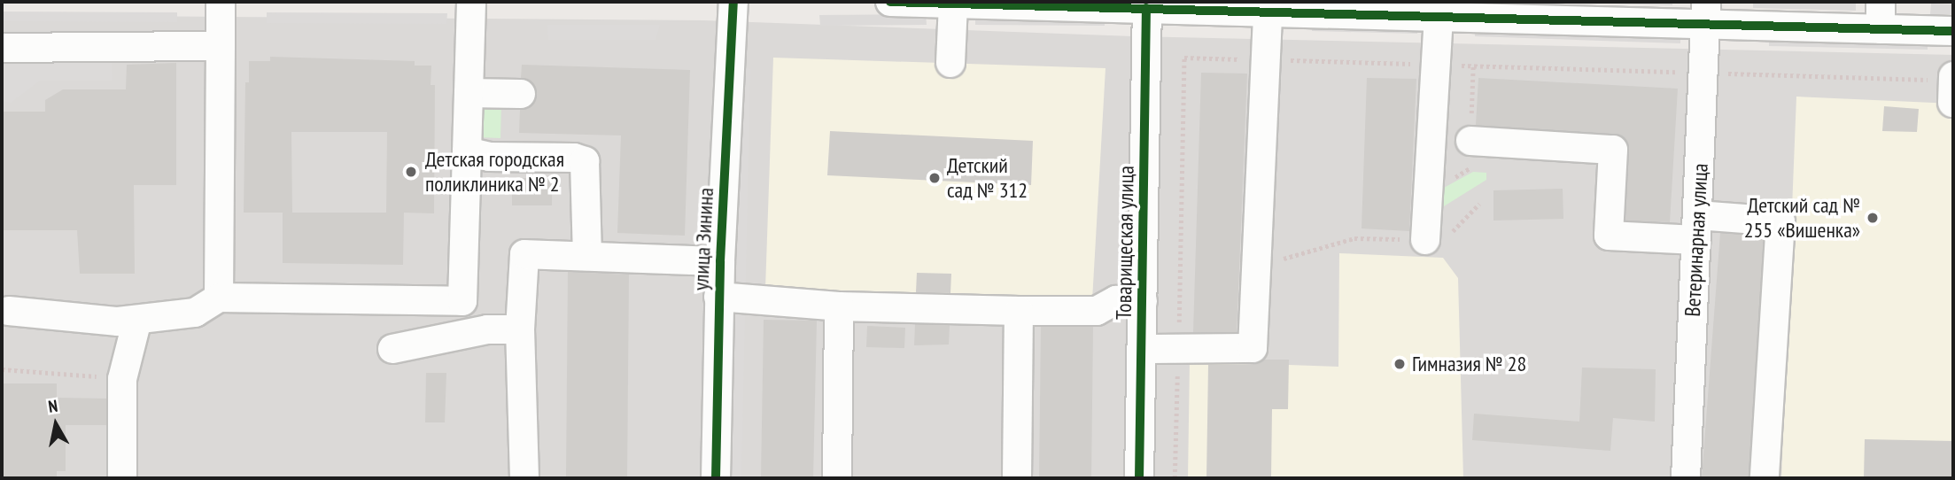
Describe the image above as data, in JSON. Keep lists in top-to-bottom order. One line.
{"streets":{"street":["улица Зинина","Ветеринарная улица","Товарищеская улица"]},"places":["Детская городская поликлиника № 2","Детский сад № 312","Детский сад № 255 «Вишенка»","Гимназия № 28"],"north":"top"}
